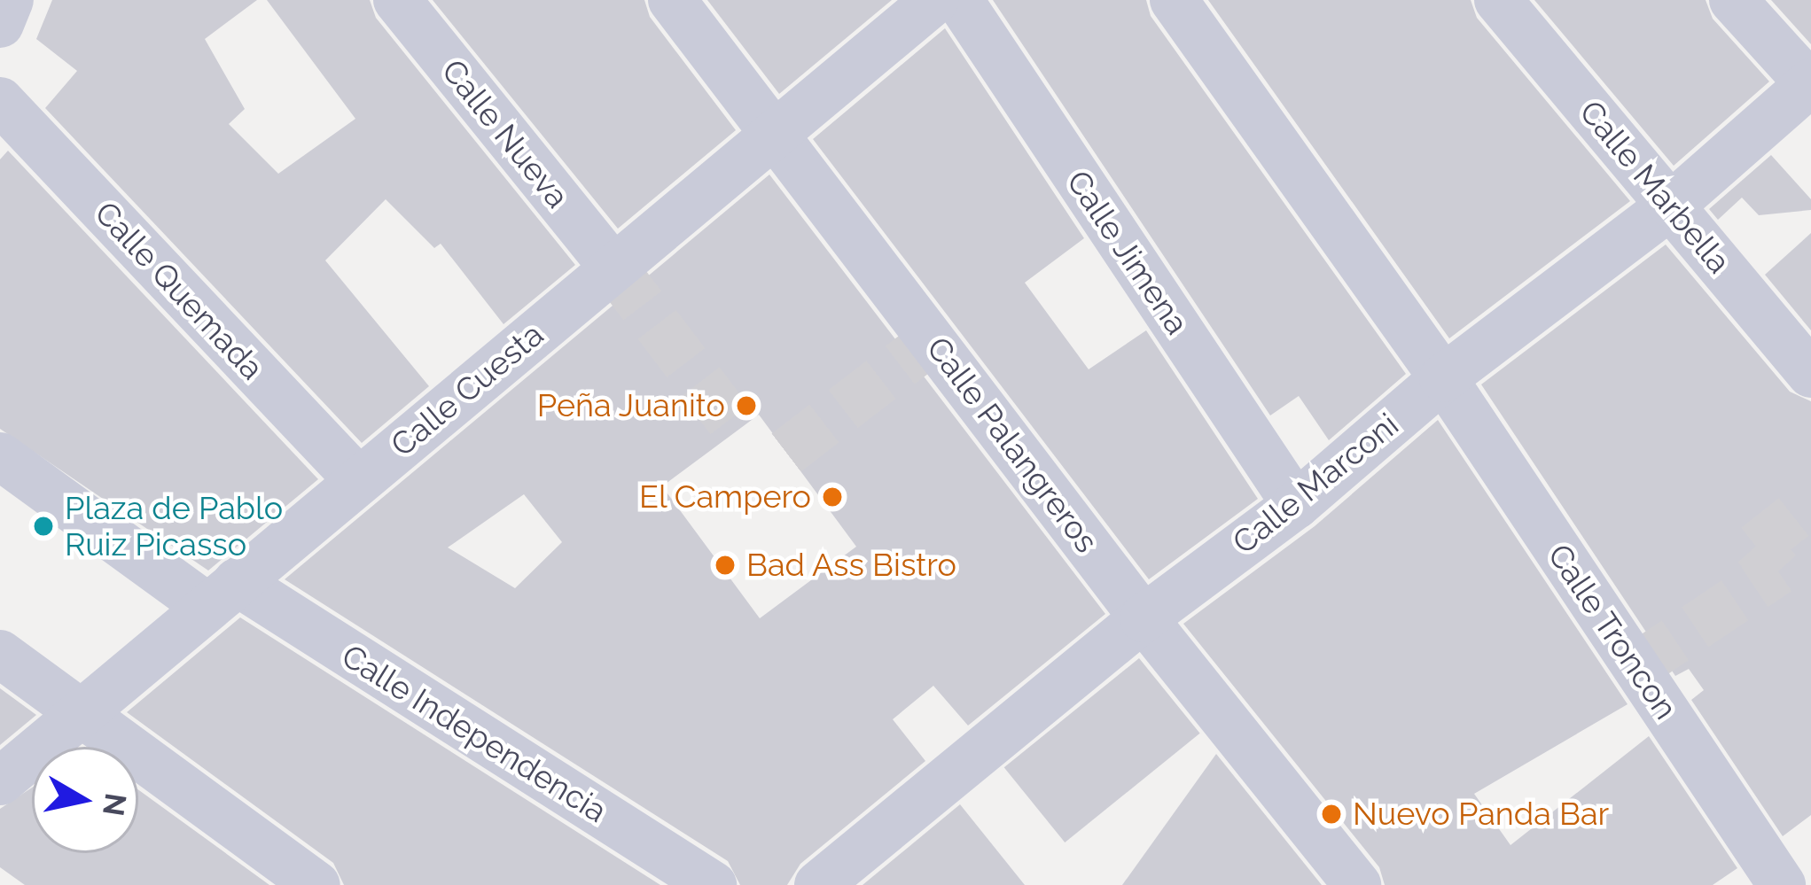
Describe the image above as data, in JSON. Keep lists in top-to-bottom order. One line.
{"streets":{"street":["Calle Nueva","Calle Marbella","Calle Jimena","Calle Quemada","Calle Cuesta","Calle Palangreros","Calle Marconi","Calle Troncon","Calle Independencia"]},"crossings":[["Calle Nueva","Calle Cuesta"],["Calle Marbella","Calle Marconi"],["Calle Jimena","Calle Marconi"],["Calle Quemada","Calle Cuesta"],["Calle Cuesta","Calle Palangreros"],["Calle Cuesta","Calle Independencia"],["Calle Palangreros","Calle Marconi"],["Calle Marconi","Calle Troncon"]],"places":["Peña Juanito","El Campero","Plaza de Pablo Ruiz Picasso","Bad Ass Bistro","Nuevo Panda Bar"],"north":"right"}
